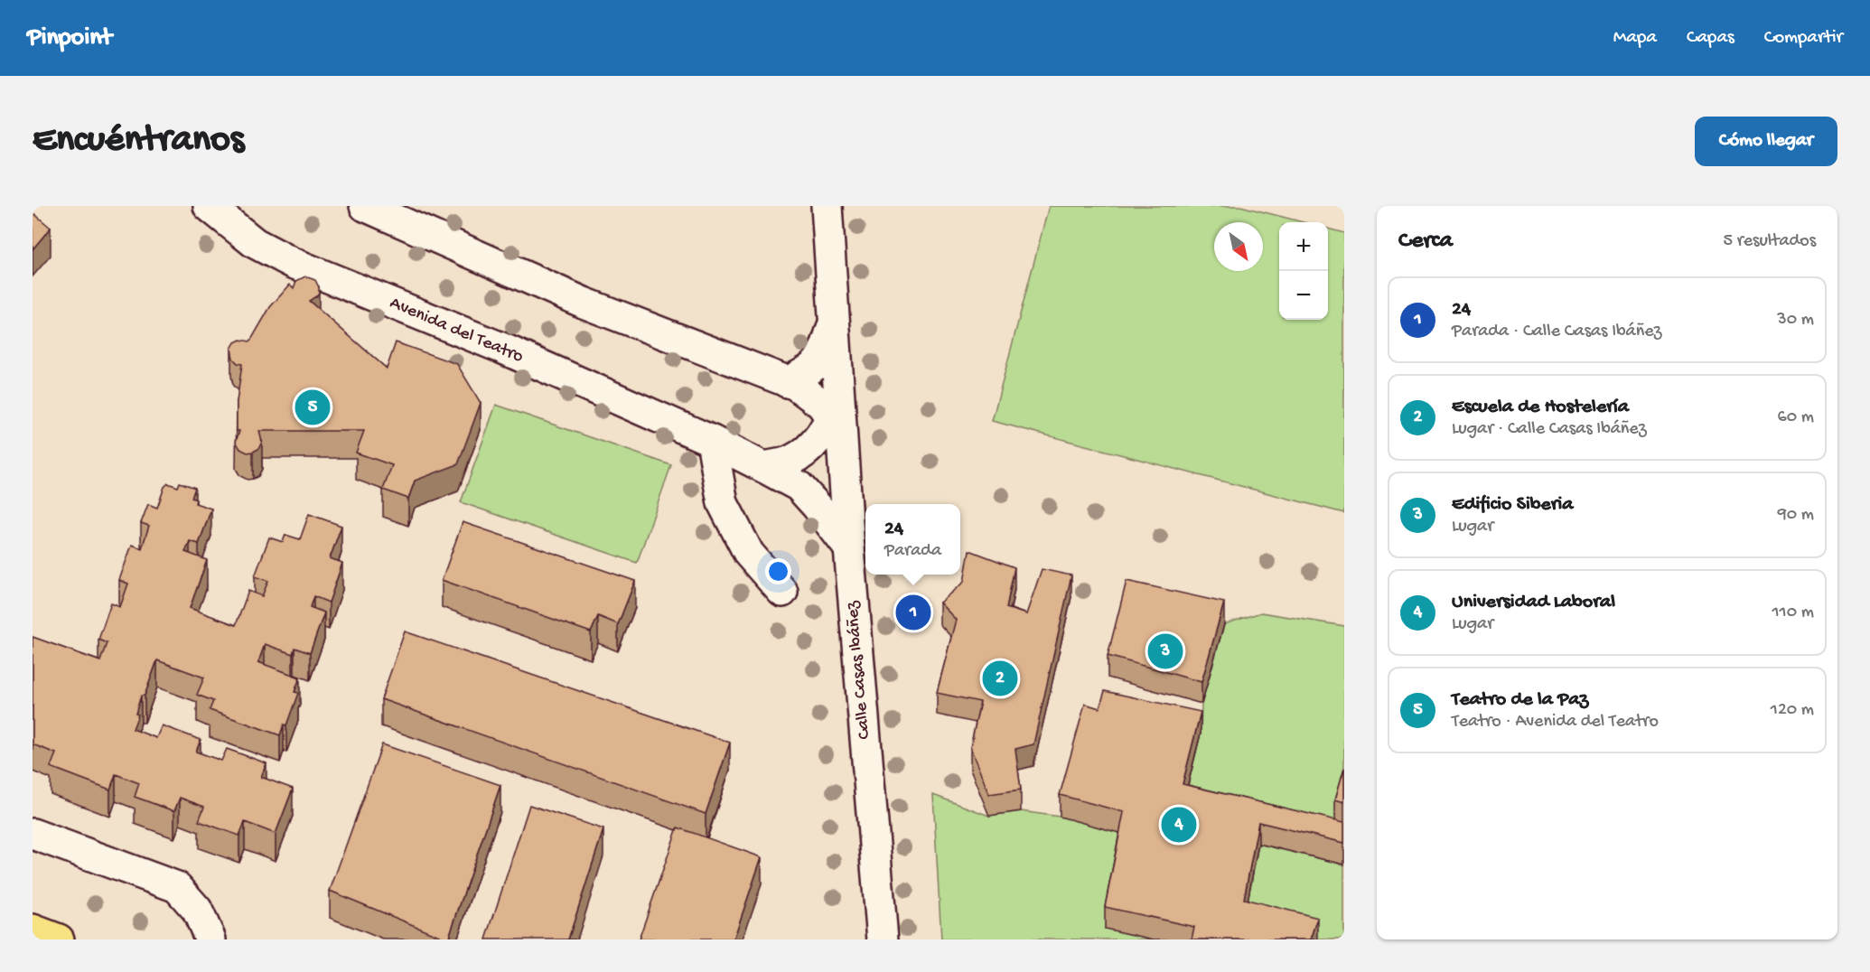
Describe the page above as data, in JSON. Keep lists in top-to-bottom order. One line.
{"streets":{"street":["Avenida del Teatro","Calle Casas Ibáñez"]},"crossings":[["Avenida del Teatro","Calle Casas Ibáñez"]],"north":"bottom right","page":{"header":"Pinpoint","nav":["Mapa","Capas","Compartir"],"buttons":"Cómo llegar","title":"Encuéntranos","heading":["Cerca","5 resultados"],"map_buttons":["+","−"],"list":[{"mark":"1","name":"24","note":"Parada · Calle Casas Ibáñez","value":"30 m"},{"mark":"2","name":"Escuela de Hostelería","note":"Lugar · Calle Casas Ibáñez","value":"60 m"},{"mark":"3","name":"Edificio Siberia","note":"Lugar","value":"90 m"},{"mark":"4","name":"Universidad Laboral","note":"Lugar","value":"110 m"},{"mark":"5","name":"Teatro de la Paz","note":"Teatro · Avenida del Teatro","value":"120 m"}],"pins":["5","1","3","2","4"],"popup":["24","Parada"]}}
